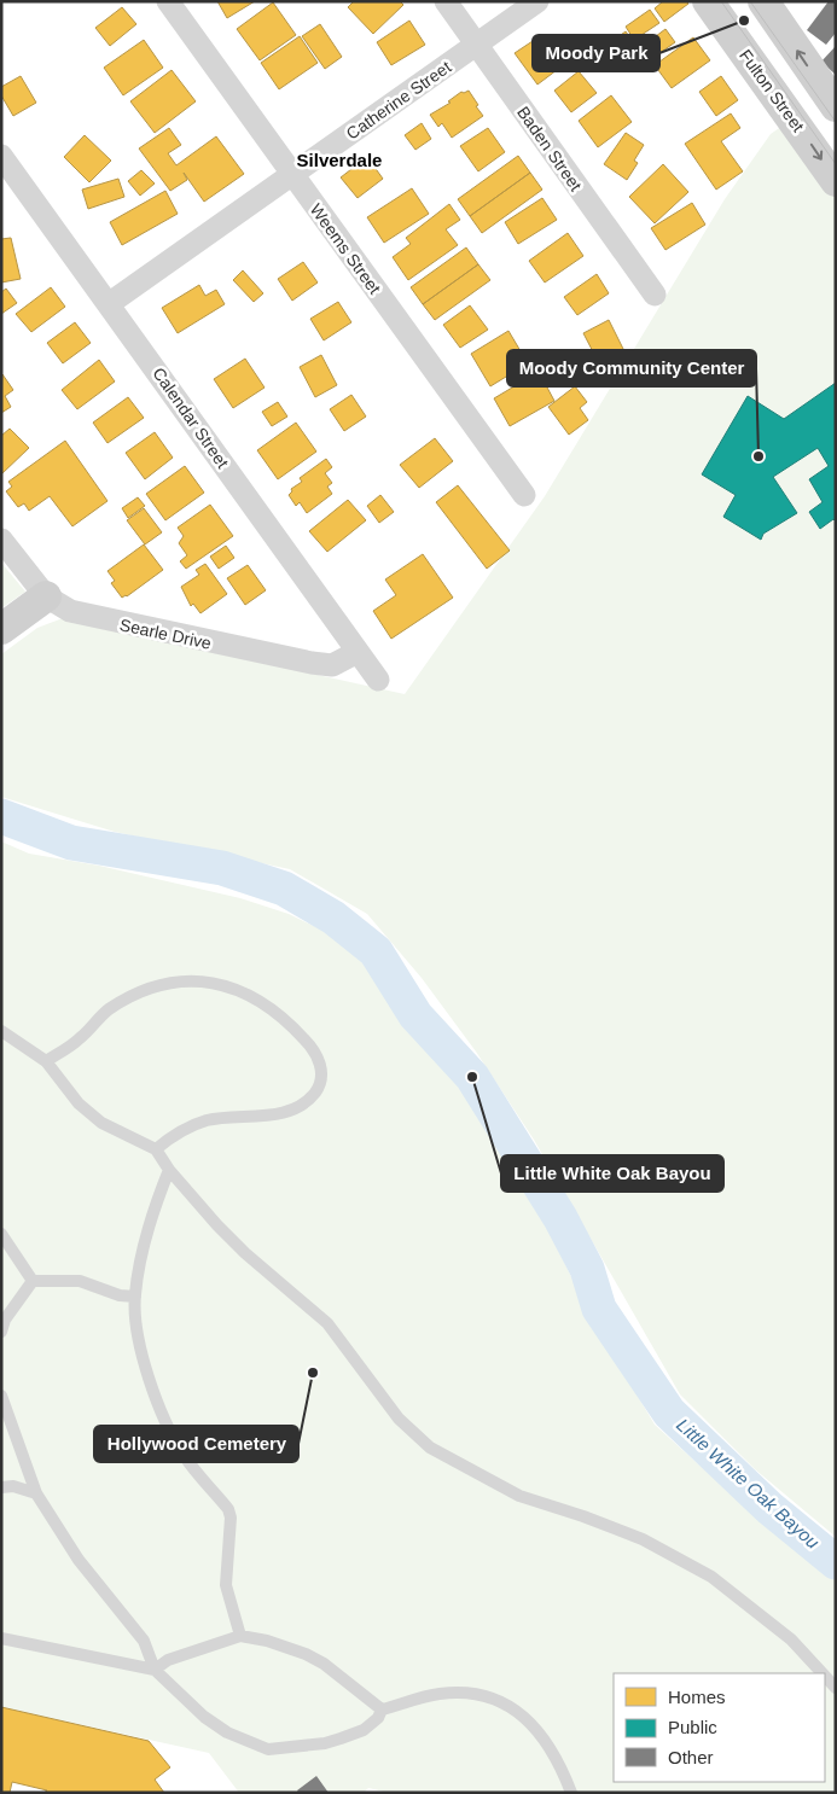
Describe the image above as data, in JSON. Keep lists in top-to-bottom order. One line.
{"streets":{"main road":["Fulton Street"],"street":["Catherine Street","Baden Street","Weems Street","Calendar Street","Searle Drive"]},"crossings":[["Catherine Street","Baden Street"],["Catherine Street","Weems Street"],["Catherine Street","Calendar Street"],["Calendar Street","Searle Drive"]],"districts":["Silverdale"],"water":["Little White Oak Bayou"],"places":["Moody Park","Moody Community Center","Little White Oak Bayou","Hollywood Cemetery"],"legend":["Homes","Public","Other"]}
